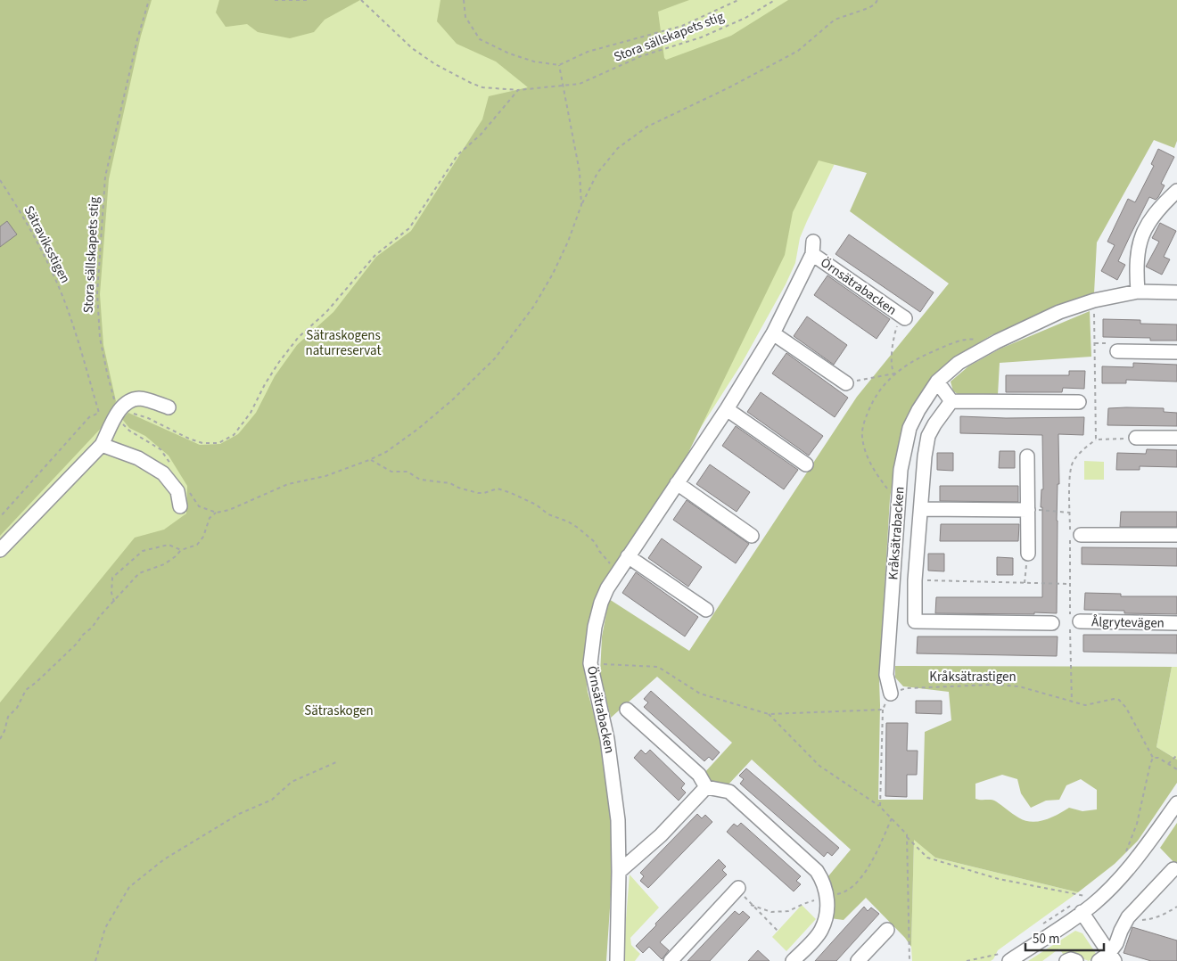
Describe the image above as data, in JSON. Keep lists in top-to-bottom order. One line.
{"streets":{"street":["Örnsätrabacken","Kråksätrabacken","Ålgrytevägen"],"path":["Stora sällskapets stig","Sätraviksstigen","Kråksätrastigen"]},"crossings":[["Kråksätrabacken","Kråksätrastigen"]],"parks":["Sätraskogens naturreservat","Sätraskogen"],"scale_bar":"50 m"}
